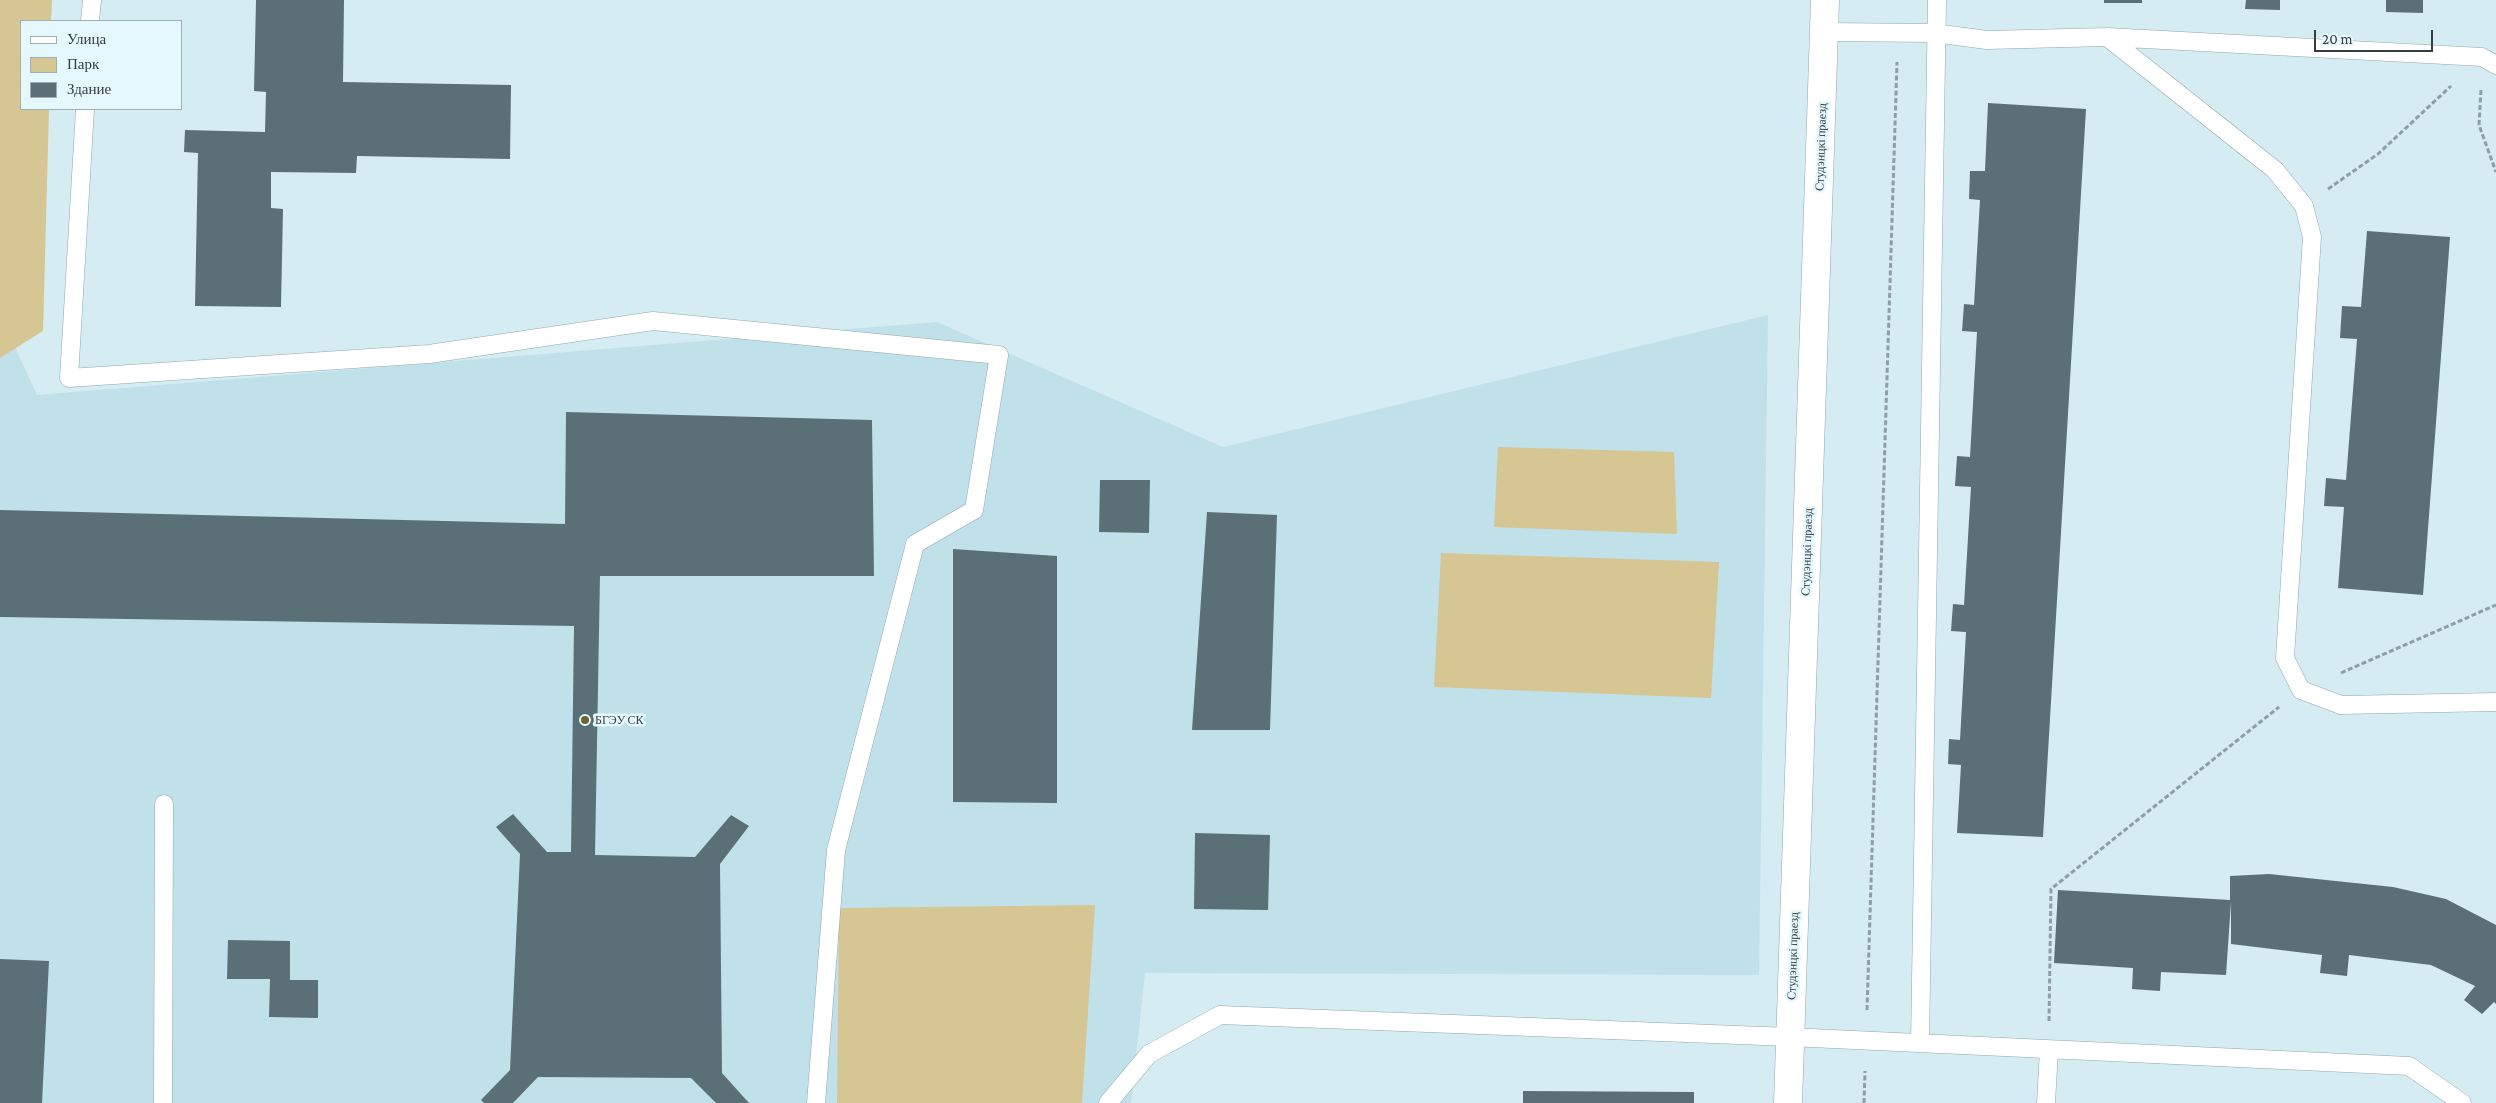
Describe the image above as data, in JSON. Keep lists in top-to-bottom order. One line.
{"streets":{"street":["Студэнцкі праезд"]},"places":["БГЭУ СК"],"legend":["Улица","Парк","Здание"],"scale_bar":"20 m"}
